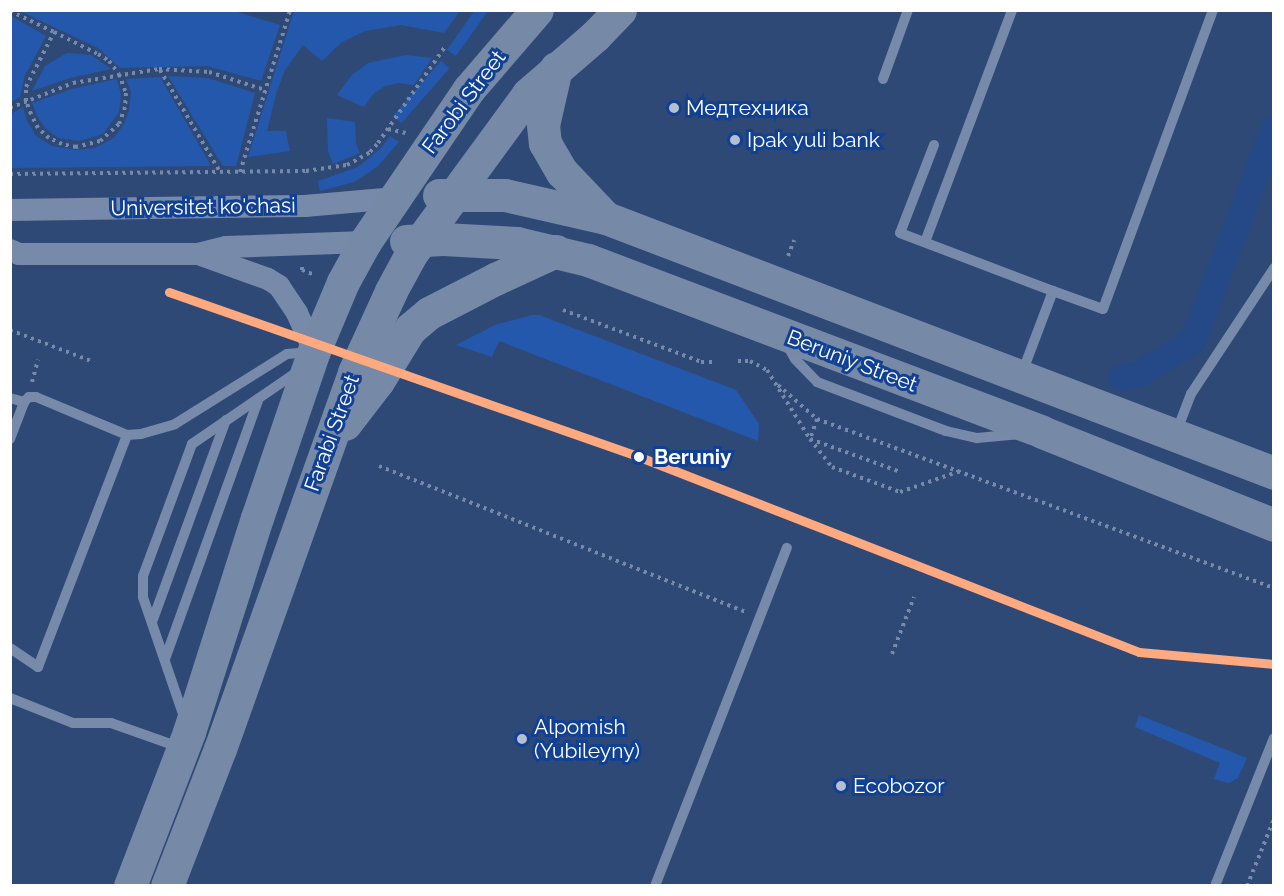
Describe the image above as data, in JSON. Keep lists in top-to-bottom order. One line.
{"streets":{"main road":["Farobi Street","Beruniy Street","Farabi Street"],"street":["Universitet ko'chasi"]},"crossings":[["Farobi Street","Universitet ko'chasi"],["Farobi Street","Farabi Street"],["Universitet ko'chasi","Beruniy Street"],["Universitet ko'chasi","Farabi Street"],["Beruniy Street","Farabi Street"]],"places":["Медтехника","Ipak yuli bank","Beruniy","Alpomish (Yubileyny)","Ecobozor"]}
